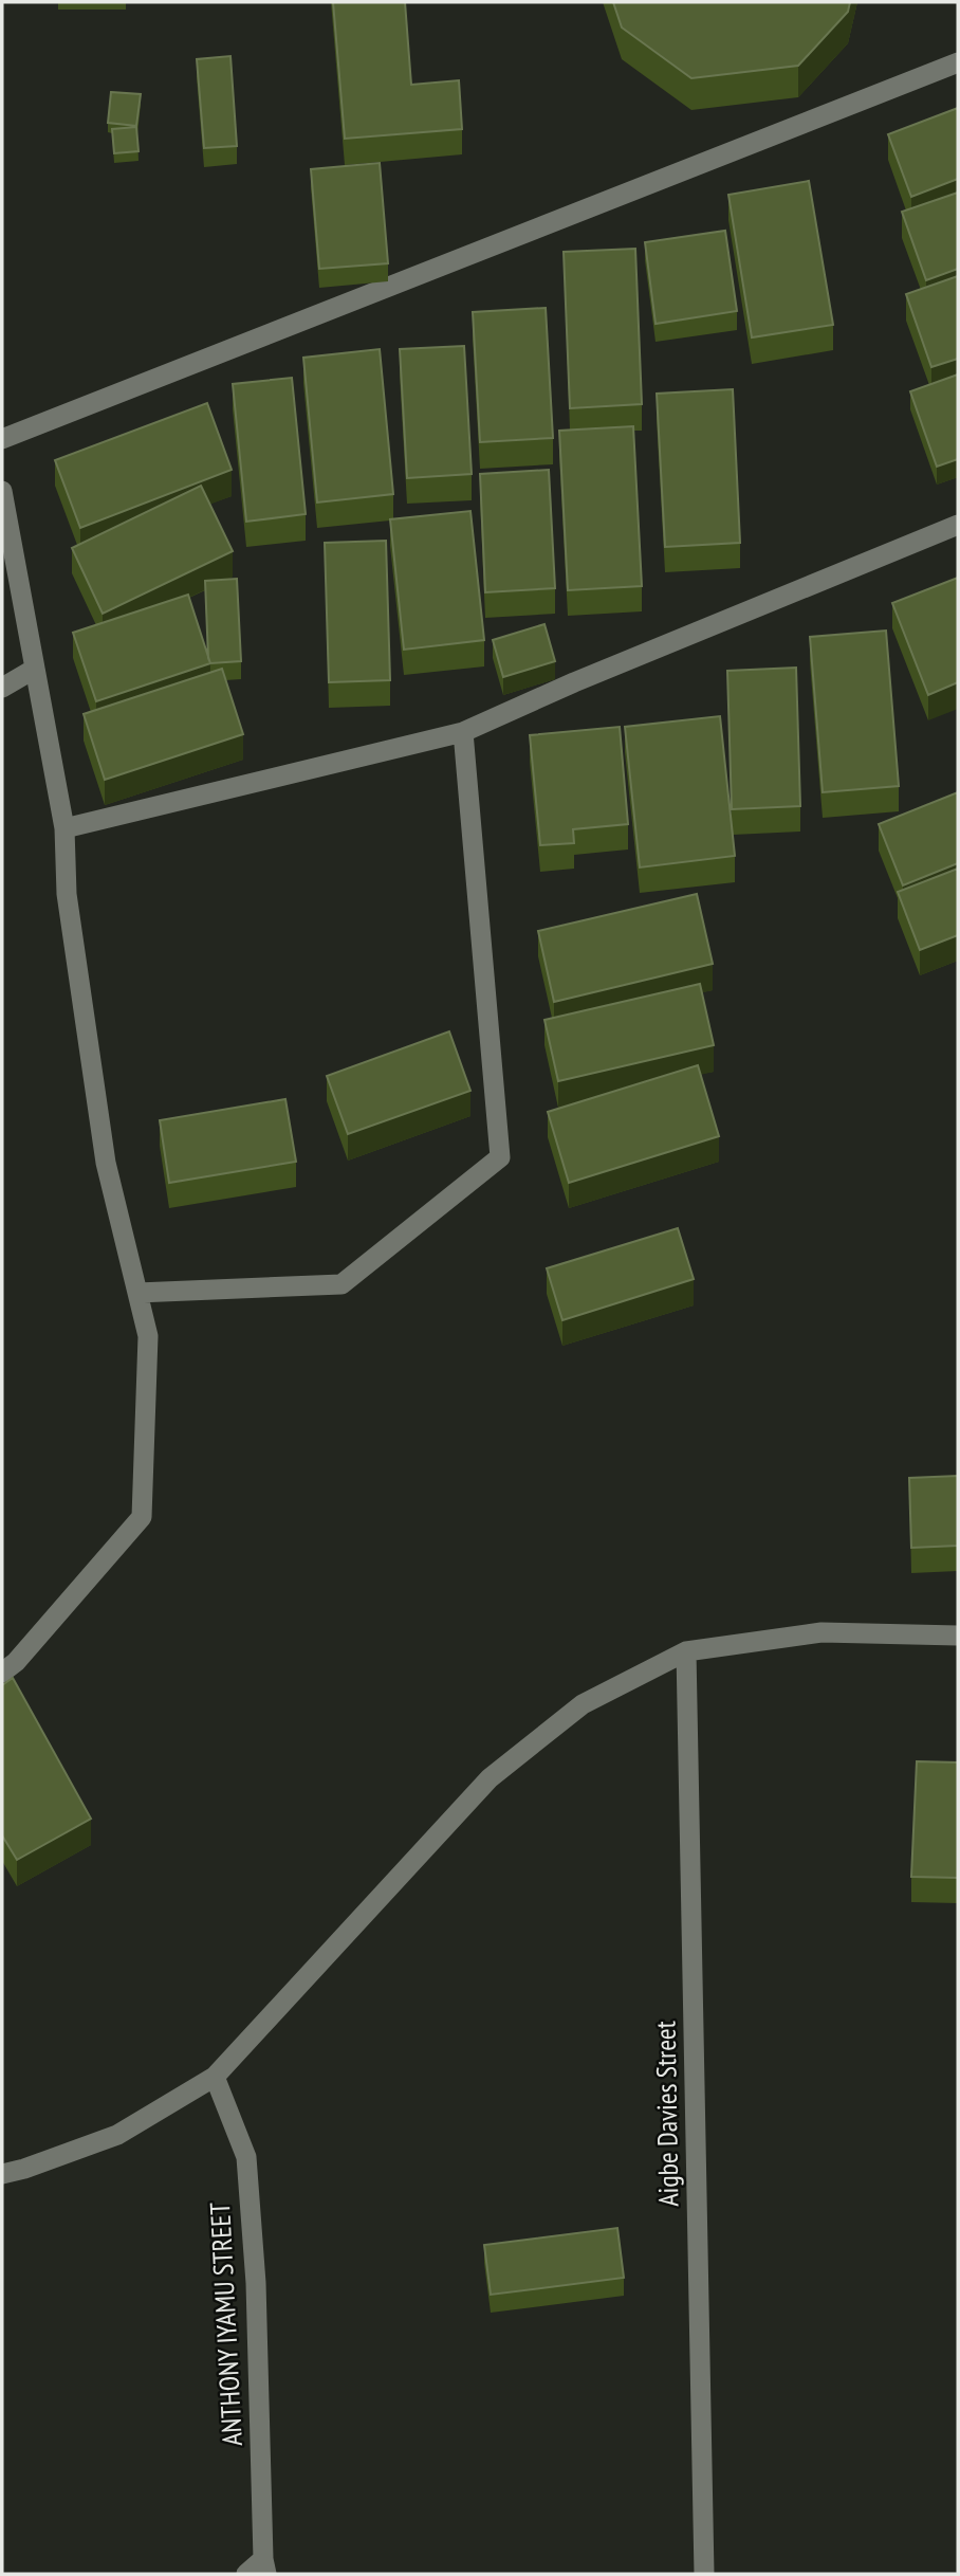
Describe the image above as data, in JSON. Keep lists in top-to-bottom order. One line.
{"streets":{"street":["Aigbe Davies Street","ANTHONY IYAMU STREET"]}}
